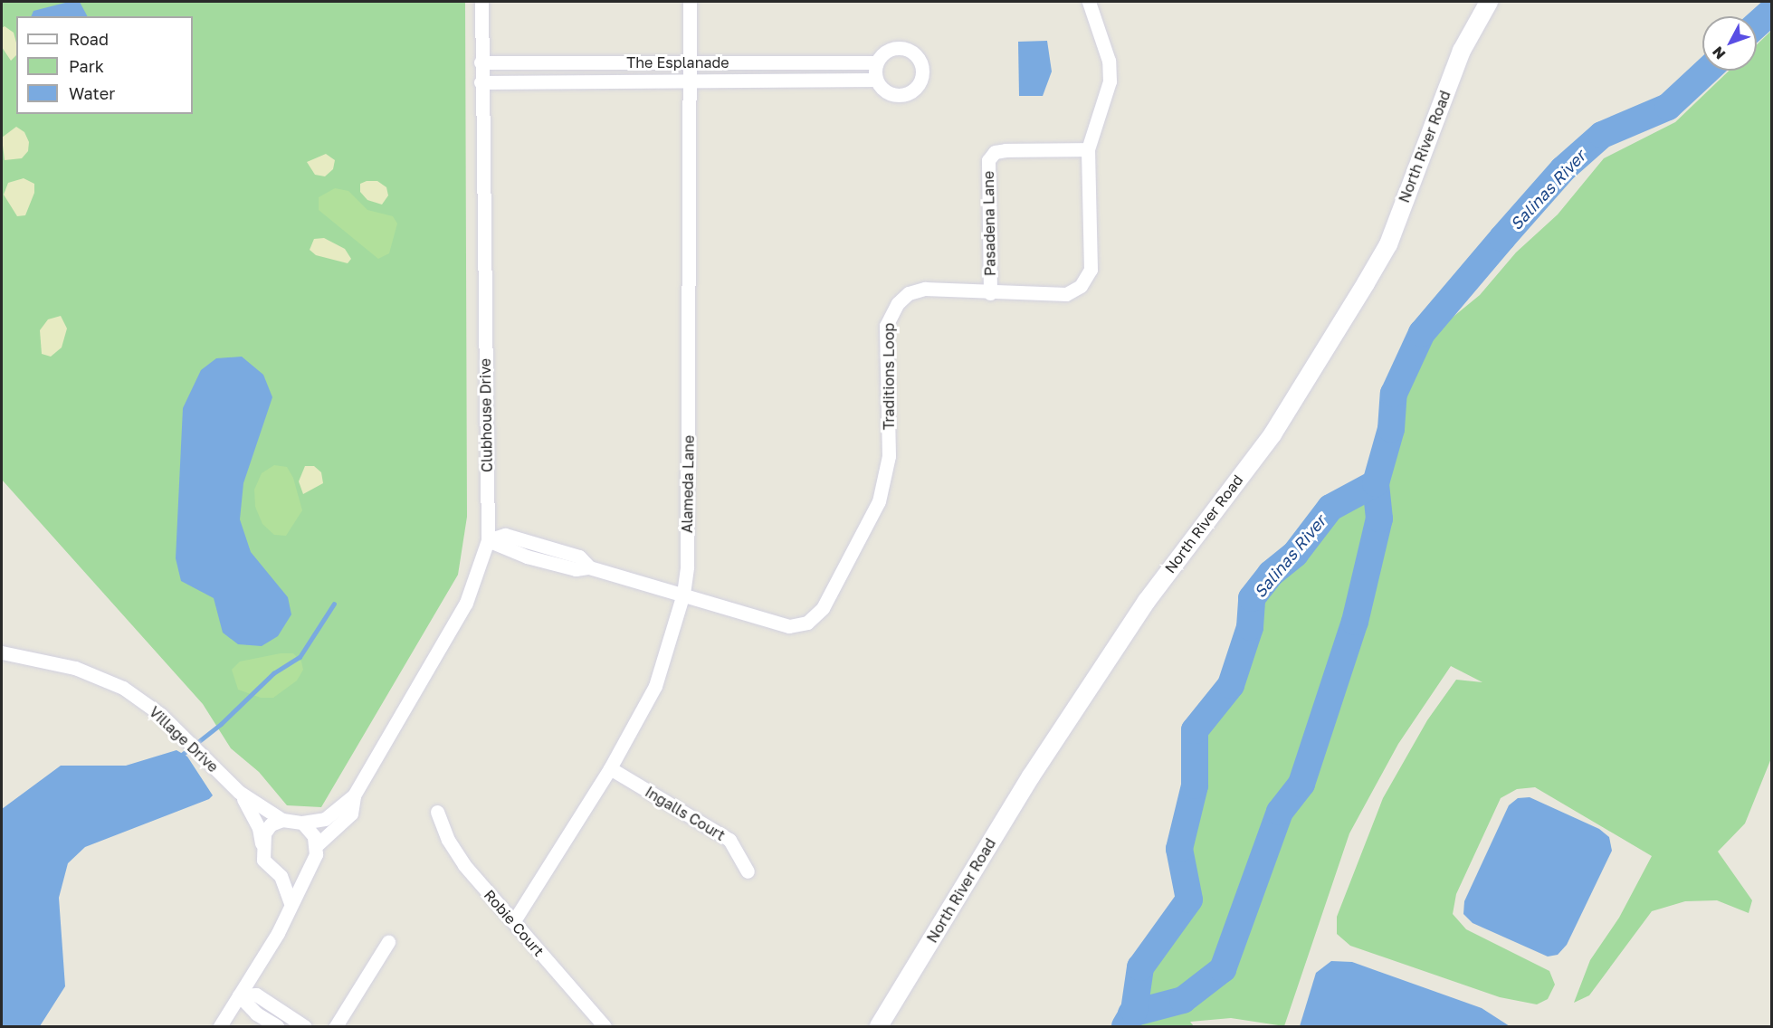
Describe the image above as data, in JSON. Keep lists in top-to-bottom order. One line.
{"streets":{"main road":["North River Road"],"street":["The Esplanade","Pasadena Lane","Traditions Loop","Clubhouse Drive","Alameda Lane","Village Drive","Ingalls Court","Robie Court"]},"crossings":[["The Esplanade","Clubhouse Drive"],["The Esplanade","Alameda Lane"],["Pasadena Lane","Traditions Loop"],["Traditions Loop","Clubhouse Drive"],["Traditions Loop","Alameda Lane"],["Clubhouse Drive","Village Drive"],["Alameda Lane","Ingalls Court"],["Alameda Lane","Robie Court"]],"water":["Salinas River"],"legend":["Road","Park","Water"],"north":"bottom left"}
